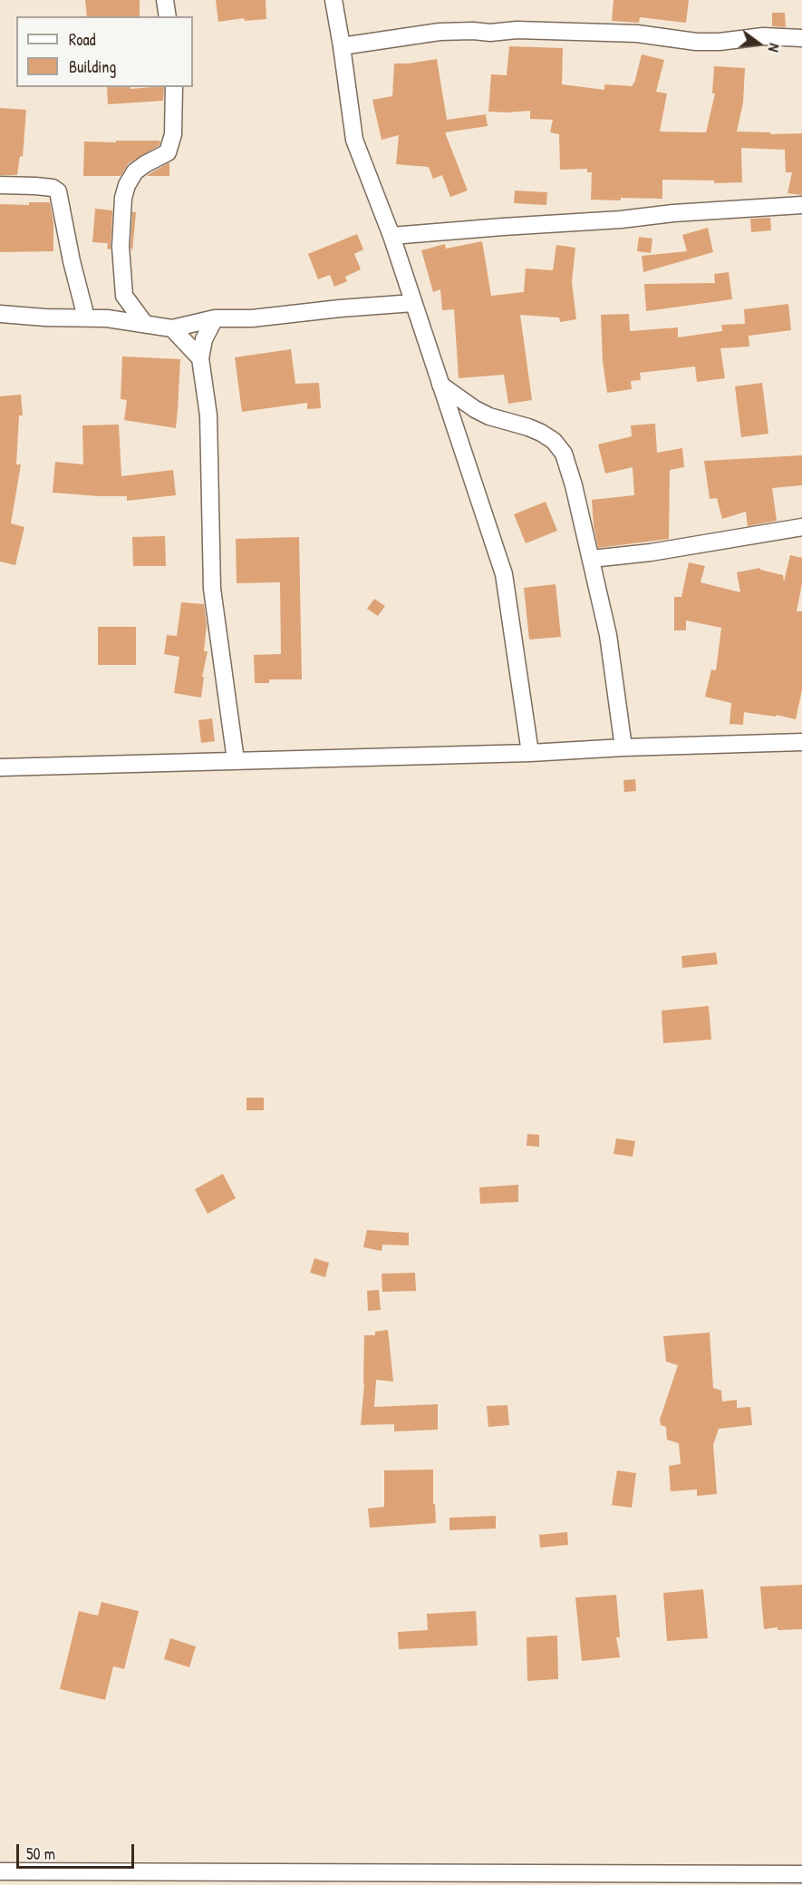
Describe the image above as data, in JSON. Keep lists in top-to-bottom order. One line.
{"legend":["Road","Building"],"scale_bar":"50 m","north":"right"}
